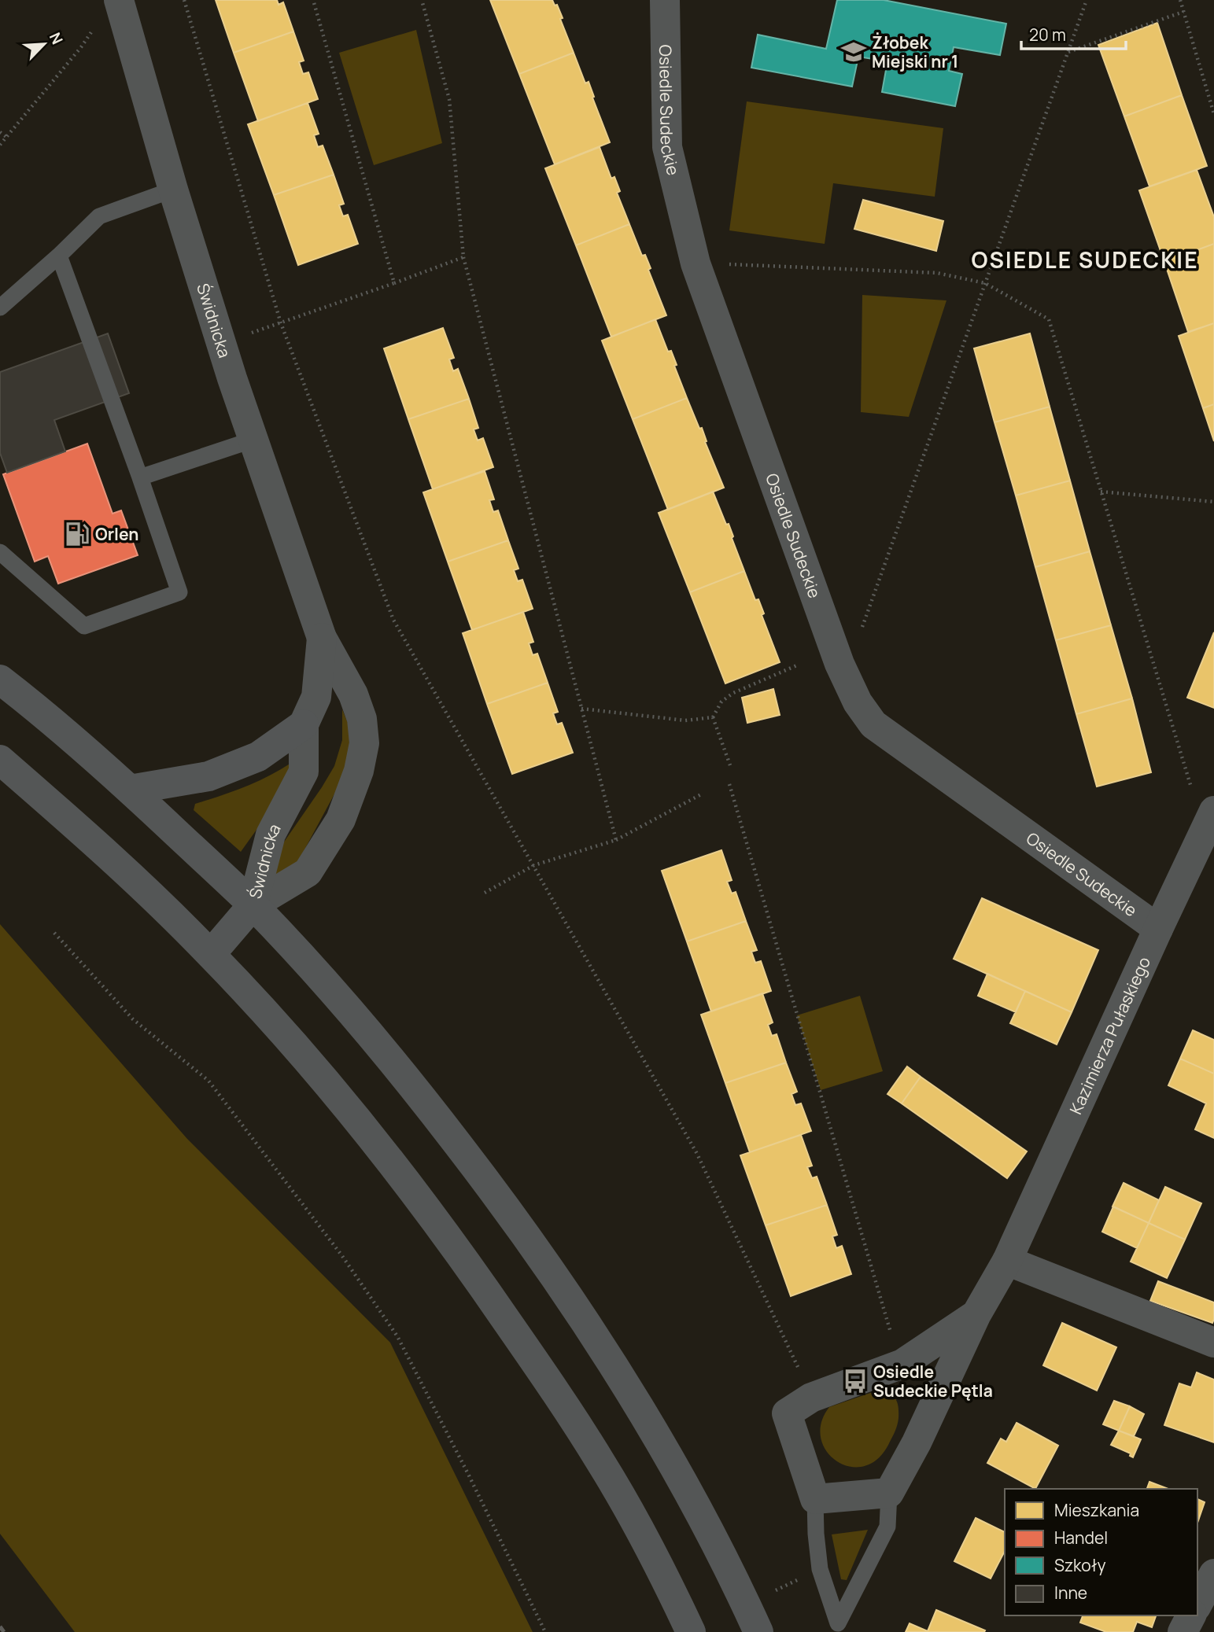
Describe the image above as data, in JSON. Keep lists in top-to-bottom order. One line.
{"streets":{"street":["Osiedle Sudeckie","Świdnicka","Kazimierza Pułaskiego"]},"crossings":[["Osiedle Sudeckie","Kazimierza Pułaskiego"]],"districts":["OSIEDLE SUDECKIE"],"places":{"school or university":["Żłobek Miejski nr 1"],"fuel station":["Orlen"],"bus stop":["Osiedle Sudeckie Pętla"]},"legend":["Mieszkania","Handel","Szkoły","Inne"],"scale_bar":"20 m","north":"top right"}
